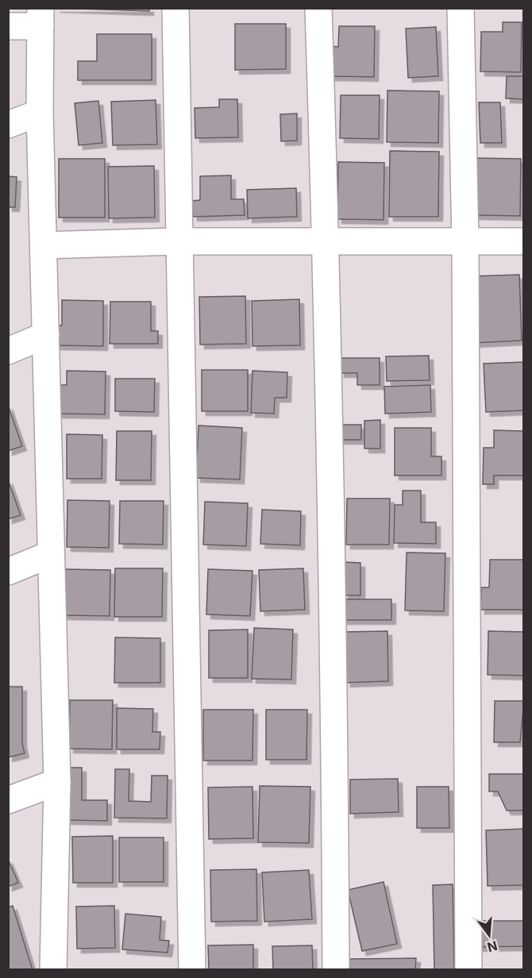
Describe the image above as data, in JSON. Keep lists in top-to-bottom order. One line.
{"north":"bottom"}
